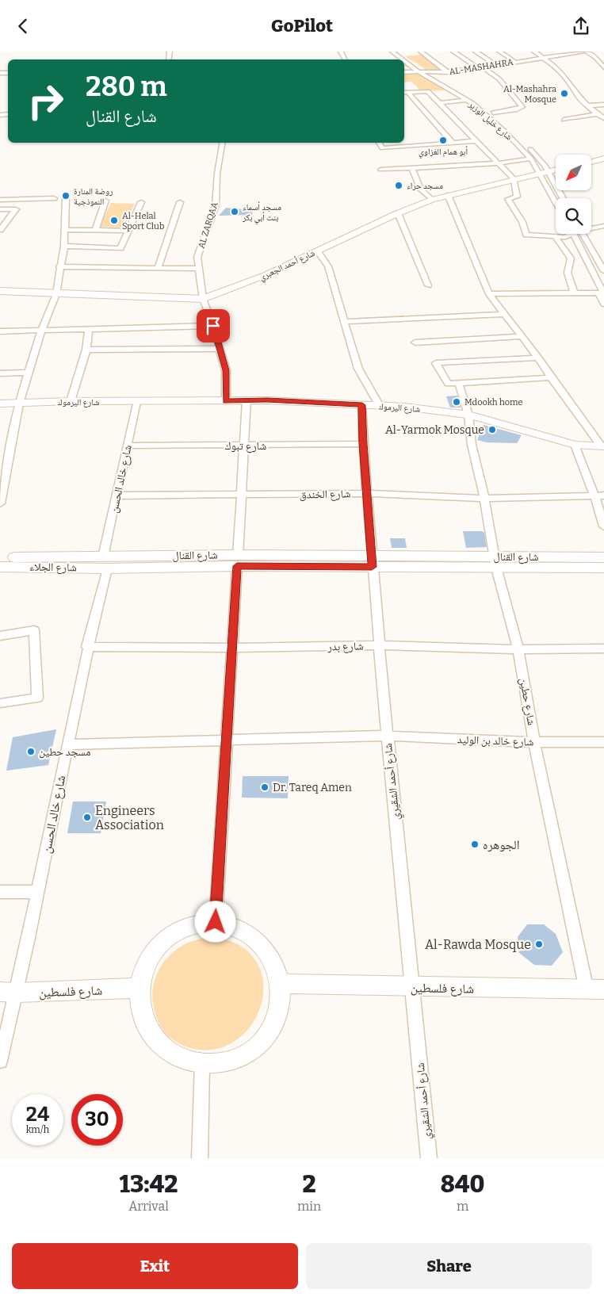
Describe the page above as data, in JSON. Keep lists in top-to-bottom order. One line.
{"streets":{"street":["AL-MASHAHRA","شارع خليل الوزير","AL ZARQAA","شارع أحمد الجعبري","شارع اليرموك","شارع تبوك","شارع خالد الحسن","شارع الخندق","شارع القنال","شارع الجلاء","شارع بدر","شارع حطين","شارع خالد بن الوليد","شارع أحمد الشقيري","شارع فلسطين"]},"crossings":[["AL-MASHAHRA","شارع خليل الوزير"],["شارع خليل الوزير","شارع أحمد الجعبري"],["AL ZARQAA","شارع أحمد الجعبري"],["AL ZARQAA","شارع اليرموك"],["شارع اليرموك","شارع خالد الحسن"],["شارع اليرموك","شارع حطين"],["شارع اليرموك","شارع أحمد الشقيري"],["شارع تبوك","شارع خالد الحسن"],["شارع تبوك","شارع أحمد الشقيري"],["شارع خالد الحسن","شارع الخندق"],["شارع خالد الحسن","شارع القنال"],["شارع خالد الحسن","شارع الجلاء"],["شارع خالد الحسن","شارع بدر"],["شارع خالد الحسن","شارع خالد بن الوليد"],["شارع خالد الحسن","شارع فلسطين"],["شارع الخندق","شارع حطين"],["شارع الخندق","شارع أحمد الشقيري"],["شارع القنال","شارع الجلاء"],["شارع القنال","شارع حطين"],["شارع القنال","شارع أحمد الشقيري"],["شارع بدر","شارع حطين"],["شارع بدر","شارع أحمد الشقيري"],["شارع حطين","شارع خالد بن الوليد"],["شارع حطين","شارع فلسطين"],["شارع خالد بن الوليد","شارع أحمد الشقيري"],["شارع أحمد الشقيري","شارع فلسطين"]],"places":["Al-Mashahra Mosque","أبو همام الغزاوي","مسجد حراء","روضة المنارة النموذجية","مسجد أسماء بنت أبي بكر","Al-Helal Sport Club","Mdookh home","Al-Yarmok Mosque","مسجد حطين","Dr. Tareq Amen","Engineers Association","الجوهره","Al-Rawda Mosque"],"north":"bottom left","page":{"header":"GoPilot","turn":["280 m","شارع القنال"],"speed":"24 km/h","limit":"30","eta":["13:42","Arrival","2","min","840","m"],"buttons":["Exit","Share"]}}
